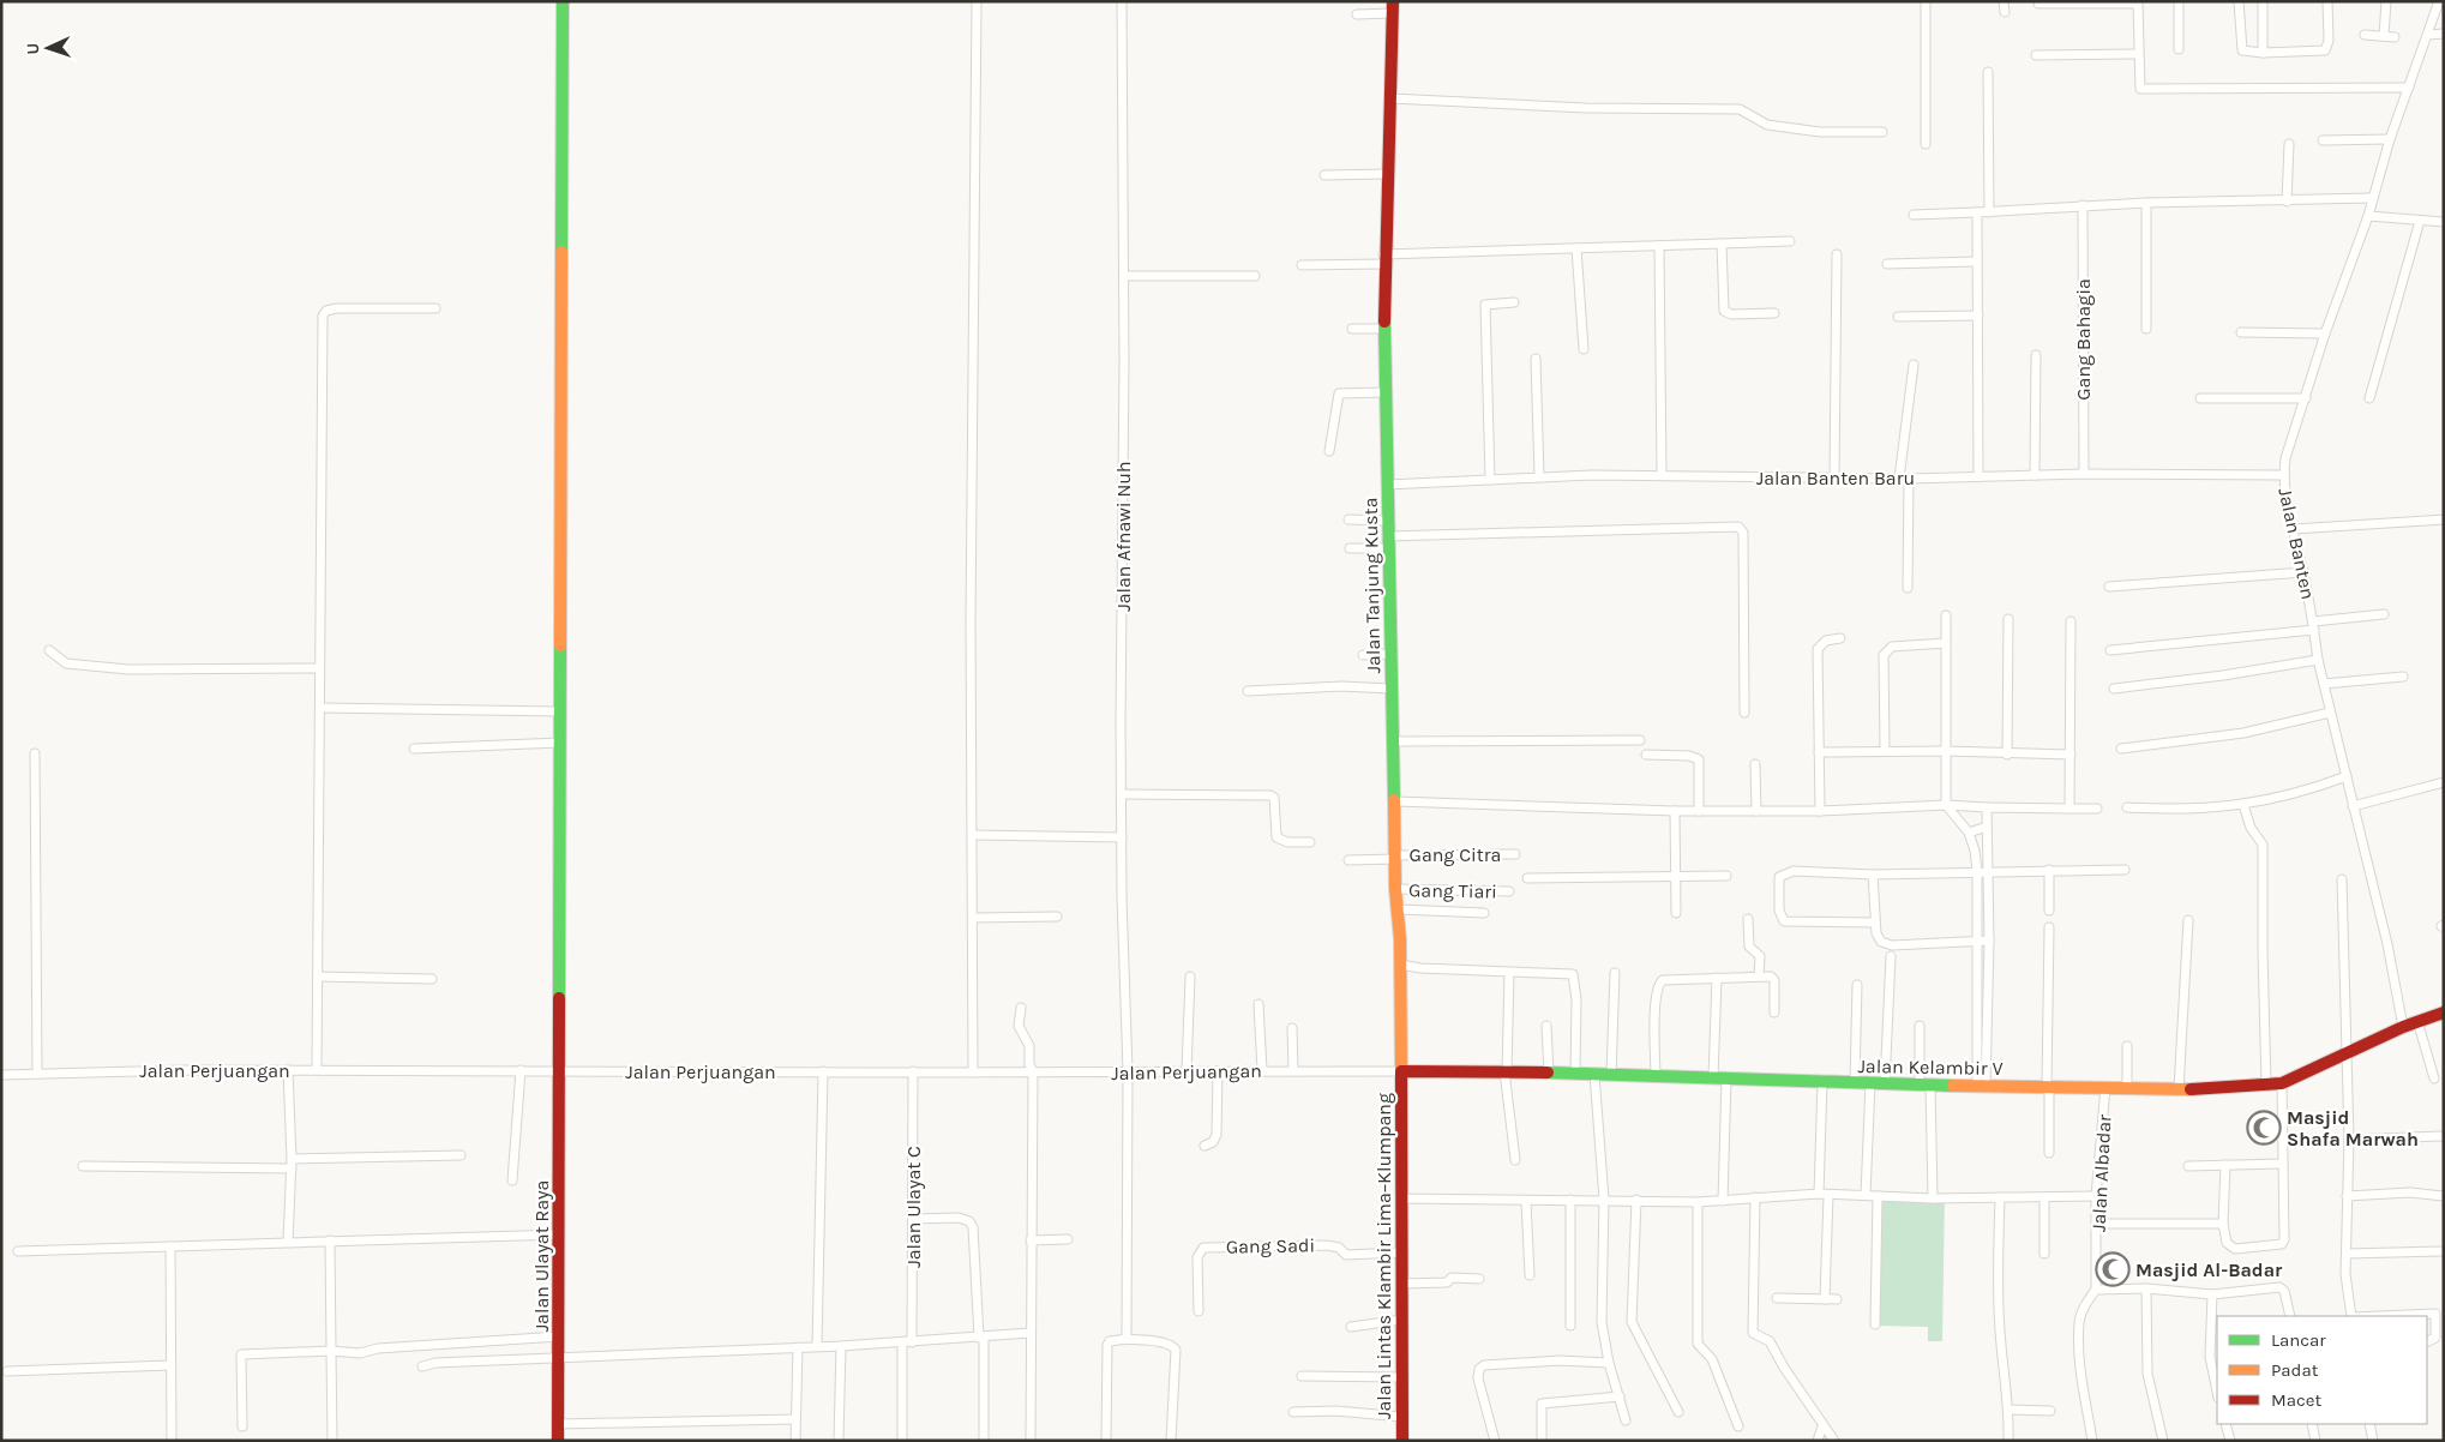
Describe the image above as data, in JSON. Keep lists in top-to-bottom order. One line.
{"streets":{"street":["Gang Bahagia","Jalan Banten Baru","Jalan Afnawi Nuh","Jalan Banten","Jalan Tanjung Kusta","Gang Citra","Gang Tiari","Jalan Kelambir V","Jalan Perjuangan","Jalan Albadar","Jalan Ulayat C","Gang Sadi","Jalan Ulayat Raya","Jalan Lintas Klambir Lima–Klumpang"]},"crossings":[["Gang Bahagia","Jalan Banten Baru"],["Jalan Banten Baru","Jalan Banten"],["Jalan Banten Baru","Jalan Tanjung Kusta"],["Jalan Afnawi Nuh","Jalan Perjuangan"],["Jalan Banten","Jalan Kelambir V"],["Jalan Tanjung Kusta","Gang Citra"],["Jalan Tanjung Kusta","Gang Tiari"],["Jalan Tanjung Kusta","Jalan Kelambir V"],["Jalan Tanjung Kusta","Jalan Perjuangan"],["Jalan Tanjung Kusta","Jalan Lintas Klambir Lima–Klumpang"],["Jalan Kelambir V","Jalan Perjuangan"],["Jalan Kelambir V","Jalan Albadar"],["Jalan Kelambir V","Jalan Lintas Klambir Lima–Klumpang"],["Jalan Perjuangan","Jalan Ulayat C"],["Jalan Perjuangan","Jalan Ulayat Raya"],["Jalan Perjuangan","Jalan Lintas Klambir Lima–Klumpang"],["Gang Sadi","Jalan Lintas Klambir Lima–Klumpang"]],"places":{"mosque":["Masjid Shafa Marwah","Masjid Al-Badar"]},"legend":["Lancar","Padat","Macet"],"north":"left"}
